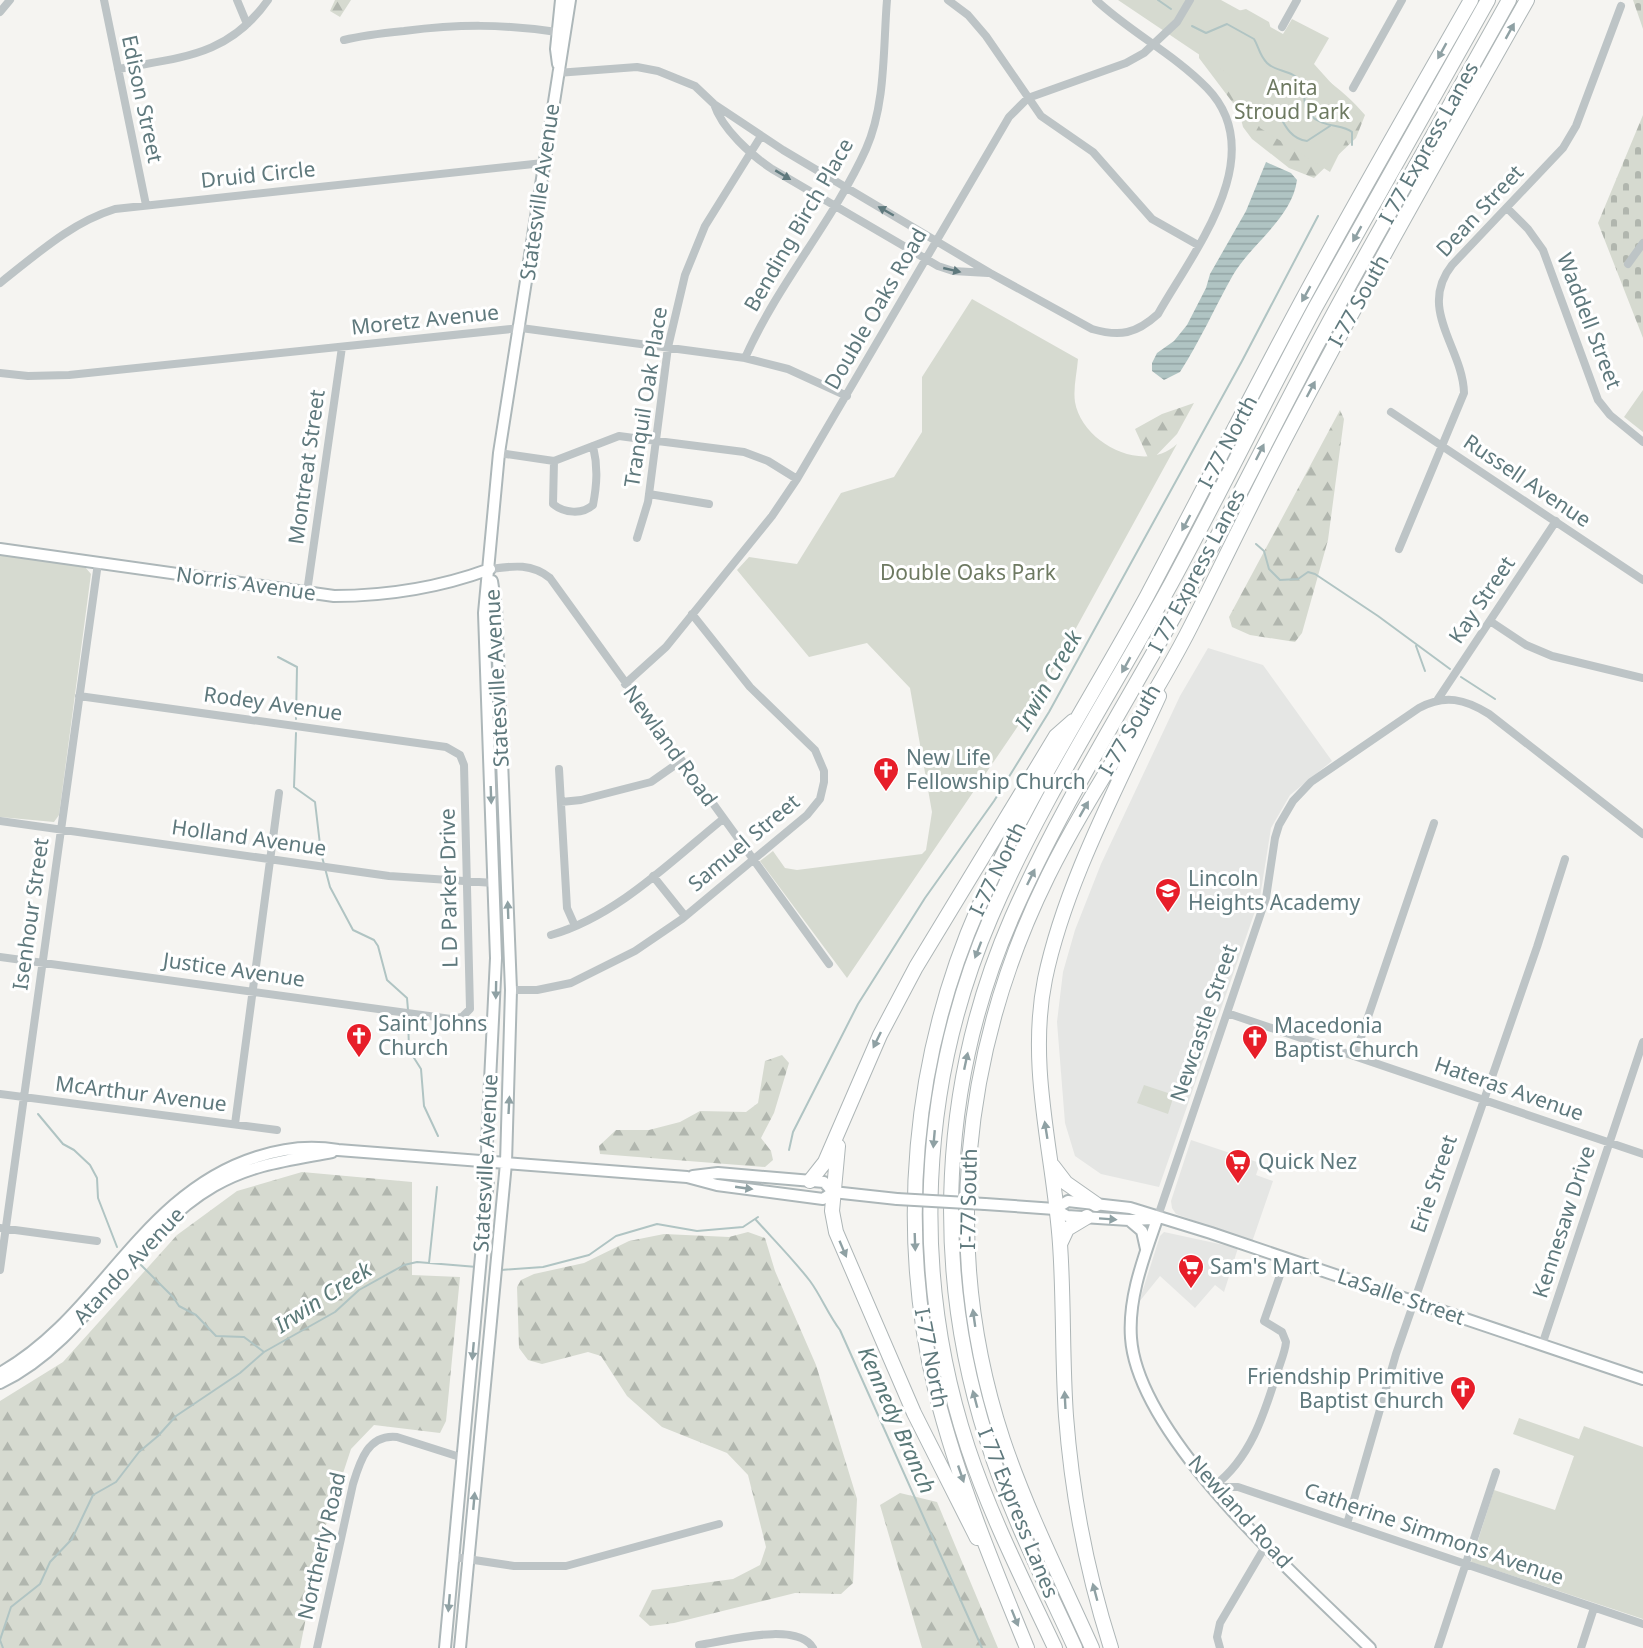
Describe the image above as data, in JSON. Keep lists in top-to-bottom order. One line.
{"streets":{"highway":["I 77 Express Lanes","I-77 South","I-77 North"],"main road":["Statesville Avenue","Norris Avenue","Newland Road","Atando Avenue","LaSalle Street"],"street":["Edison Street","Druid Circle","Dean Street","Bending Birch Place","Double Oaks Road","Moretz Avenue","Waddell Street","Tranquil Oak Place","Montreat Street","Russell Avenue","Kay Street","Rodey Avenue","Holland Avenue","Samuel Street","L D Parker Drive","Isenhour Street","Justice Avenue","Newcastle Street","Hateras Avenue","McArthur Avenue","Erie Street","Kennesaw Drive","Catherine Simmons Avenue","Northerly Road"]},"crossings":[["Edison Street","Druid Circle"],["Druid Circle","Statesville Avenue"],["Statesville Avenue","Moretz Avenue"],["Statesville Avenue","Norris Avenue"],["Statesville Avenue","Newland Road"],["Statesville Avenue","Holland Avenue"],["Statesville Avenue","Samuel Street"],["Statesville Avenue","Atando Avenue"],["Statesville Avenue","Northerly Road"],["Dean Street","Waddell Street"],["Dean Street","Russell Avenue"],["Bending Birch Place","Moretz Avenue"],["Double Oaks Road","Moretz Avenue"],["Double Oaks Road","Newland Road"],["Double Oaks Road","Samuel Street"],["Moretz Avenue","Tranquil Oak Place"],["Moretz Avenue","Montreat Street"],["Montreat Street","Norris Avenue"],["Russell Avenue","Kay Street"],["Norris Avenue","Newland Road"],["Norris Avenue","Isenhour Street"],["Kay Street","Newcastle Street"],["Rodey Avenue","L D Parker Drive"],["Rodey Avenue","Isenhour Street"],["Newland Road","Samuel Street"],["Newland Road","Newcastle Street"],["Newland Road","LaSalle Street"],["Newland Road","Catherine Simmons Avenue"],["Holland Avenue","L D Parker Drive"],["Holland Avenue","Isenhour Street"],["L D Parker Drive","Justice Avenue"],["Isenhour Street","Justice Avenue"],["Isenhour Street","McArthur Avenue"],["Newcastle Street","Hateras Avenue"],["Newcastle Street","LaSalle Street"],["Hateras Avenue","Erie Street"],["Hateras Avenue","Kennesaw Drive"],["Erie Street","LaSalle Street"],["Erie Street","Catherine Simmons Avenue"],["Kennesaw Drive","LaSalle Street"],["Atando Avenue","LaSalle Street"]],"water":["Irwin Creek","Kennedy Branch"],"parks":["Anita Stroud Park","Double Oaks Park"],"places":{"church":["New Life Fellowship Church","Saint Johns Church","Macedonia Baptist Church","Friendship Primitive Baptist Church"],"school or university":["Lincoln Heights Academy"],"supermarket":["Quick Nez","Sam's Mart"]}}
